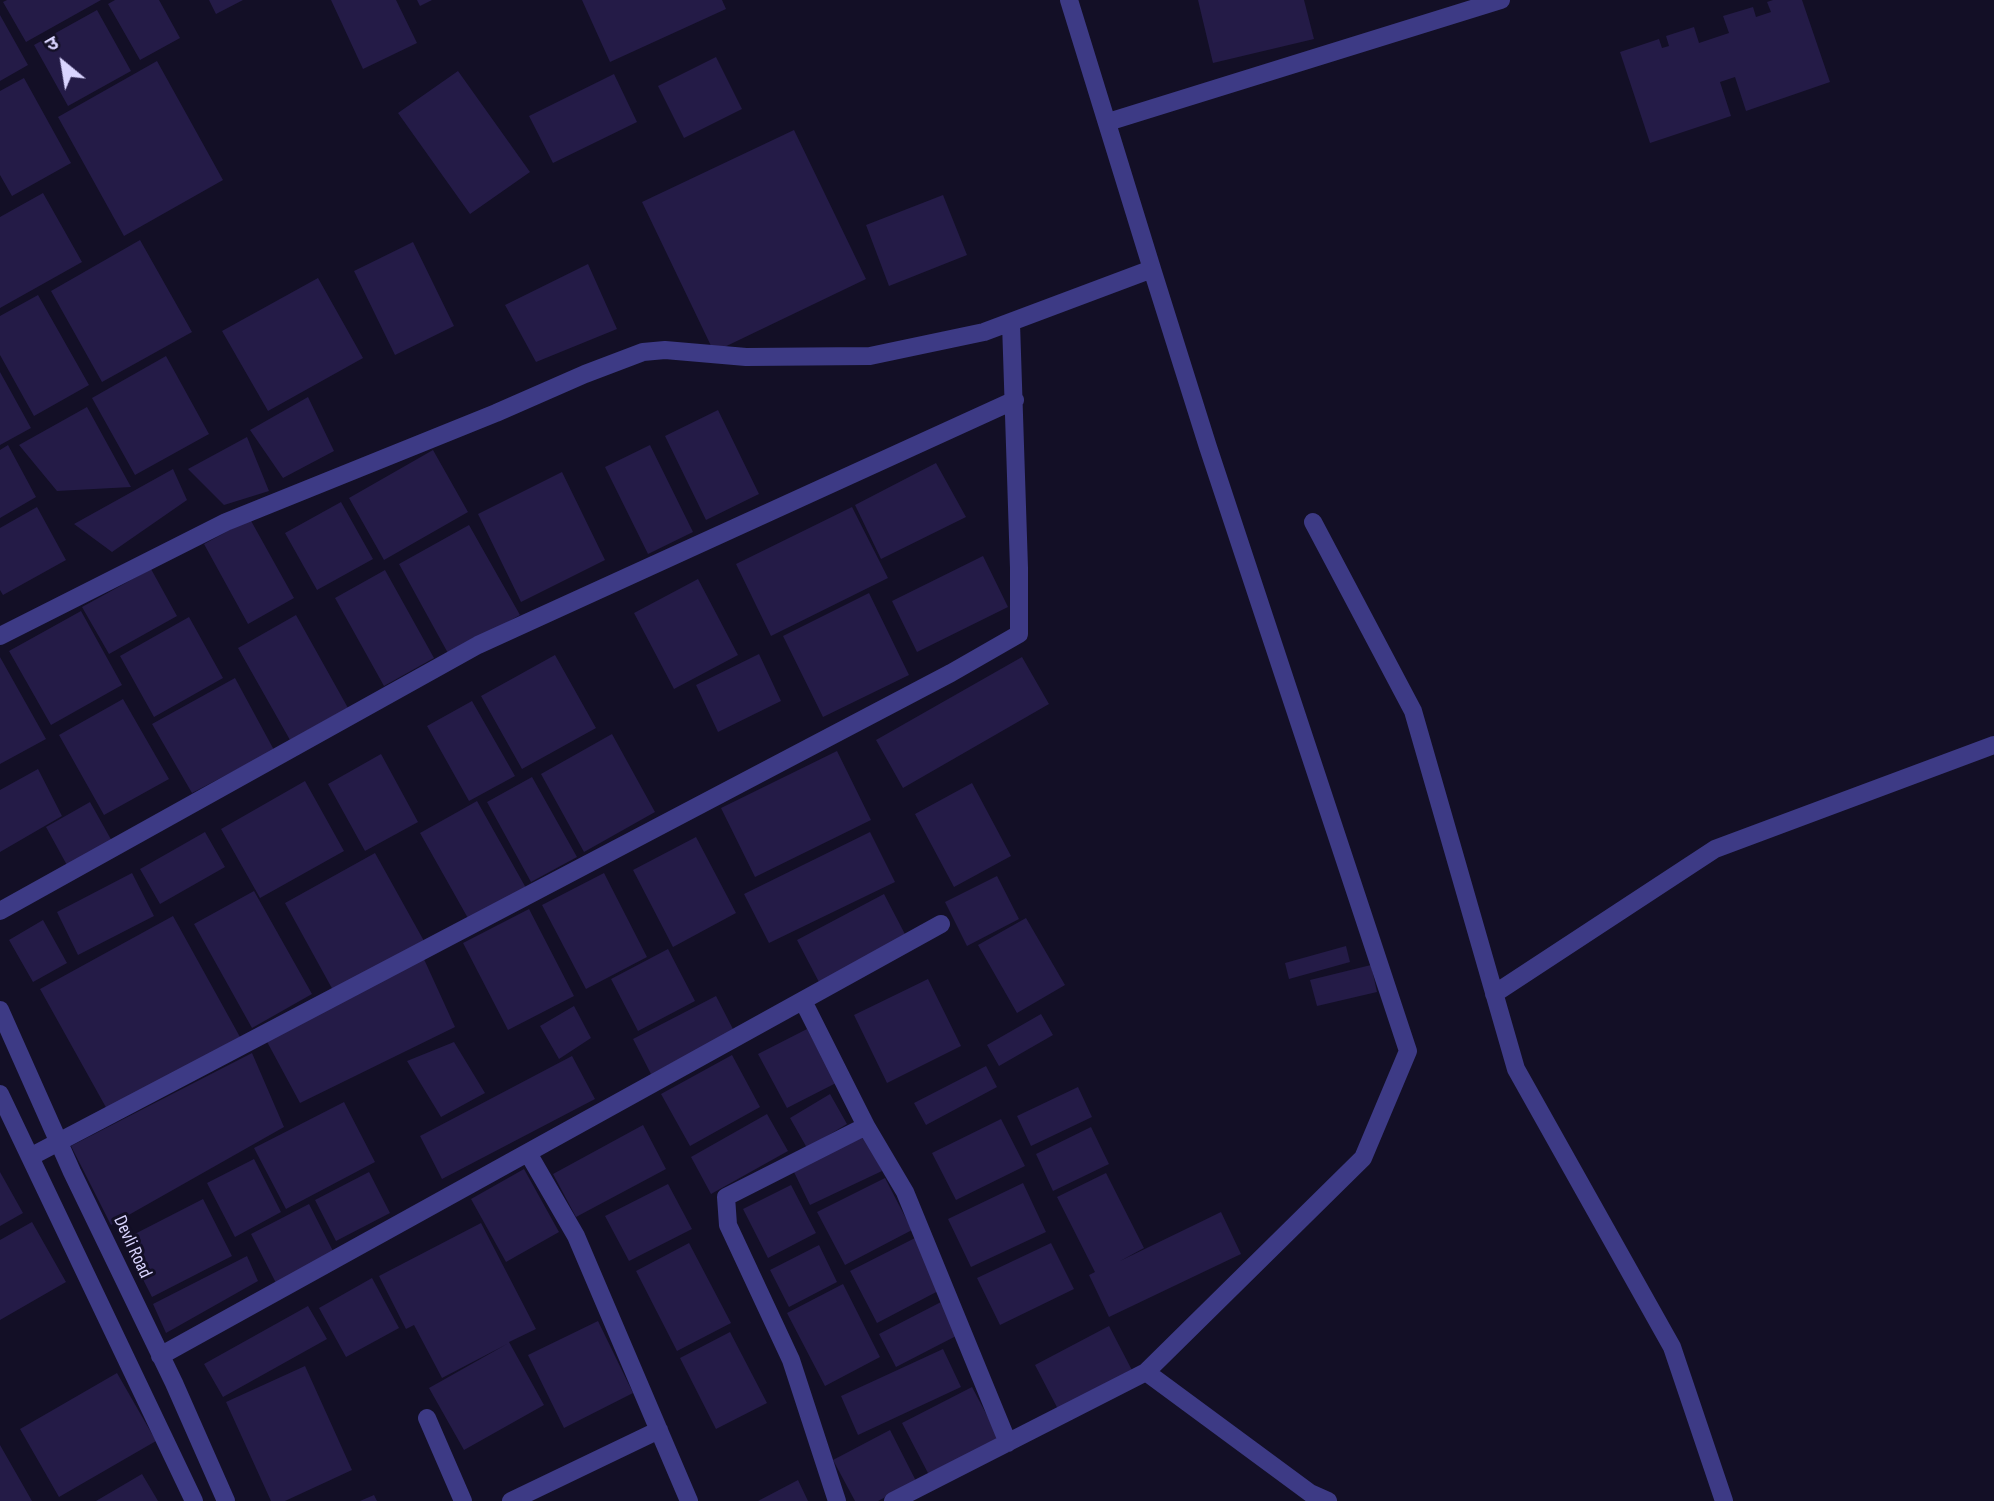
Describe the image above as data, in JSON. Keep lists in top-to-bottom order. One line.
{"streets":{"street":["Devli Road"]},"north":"top left"}
